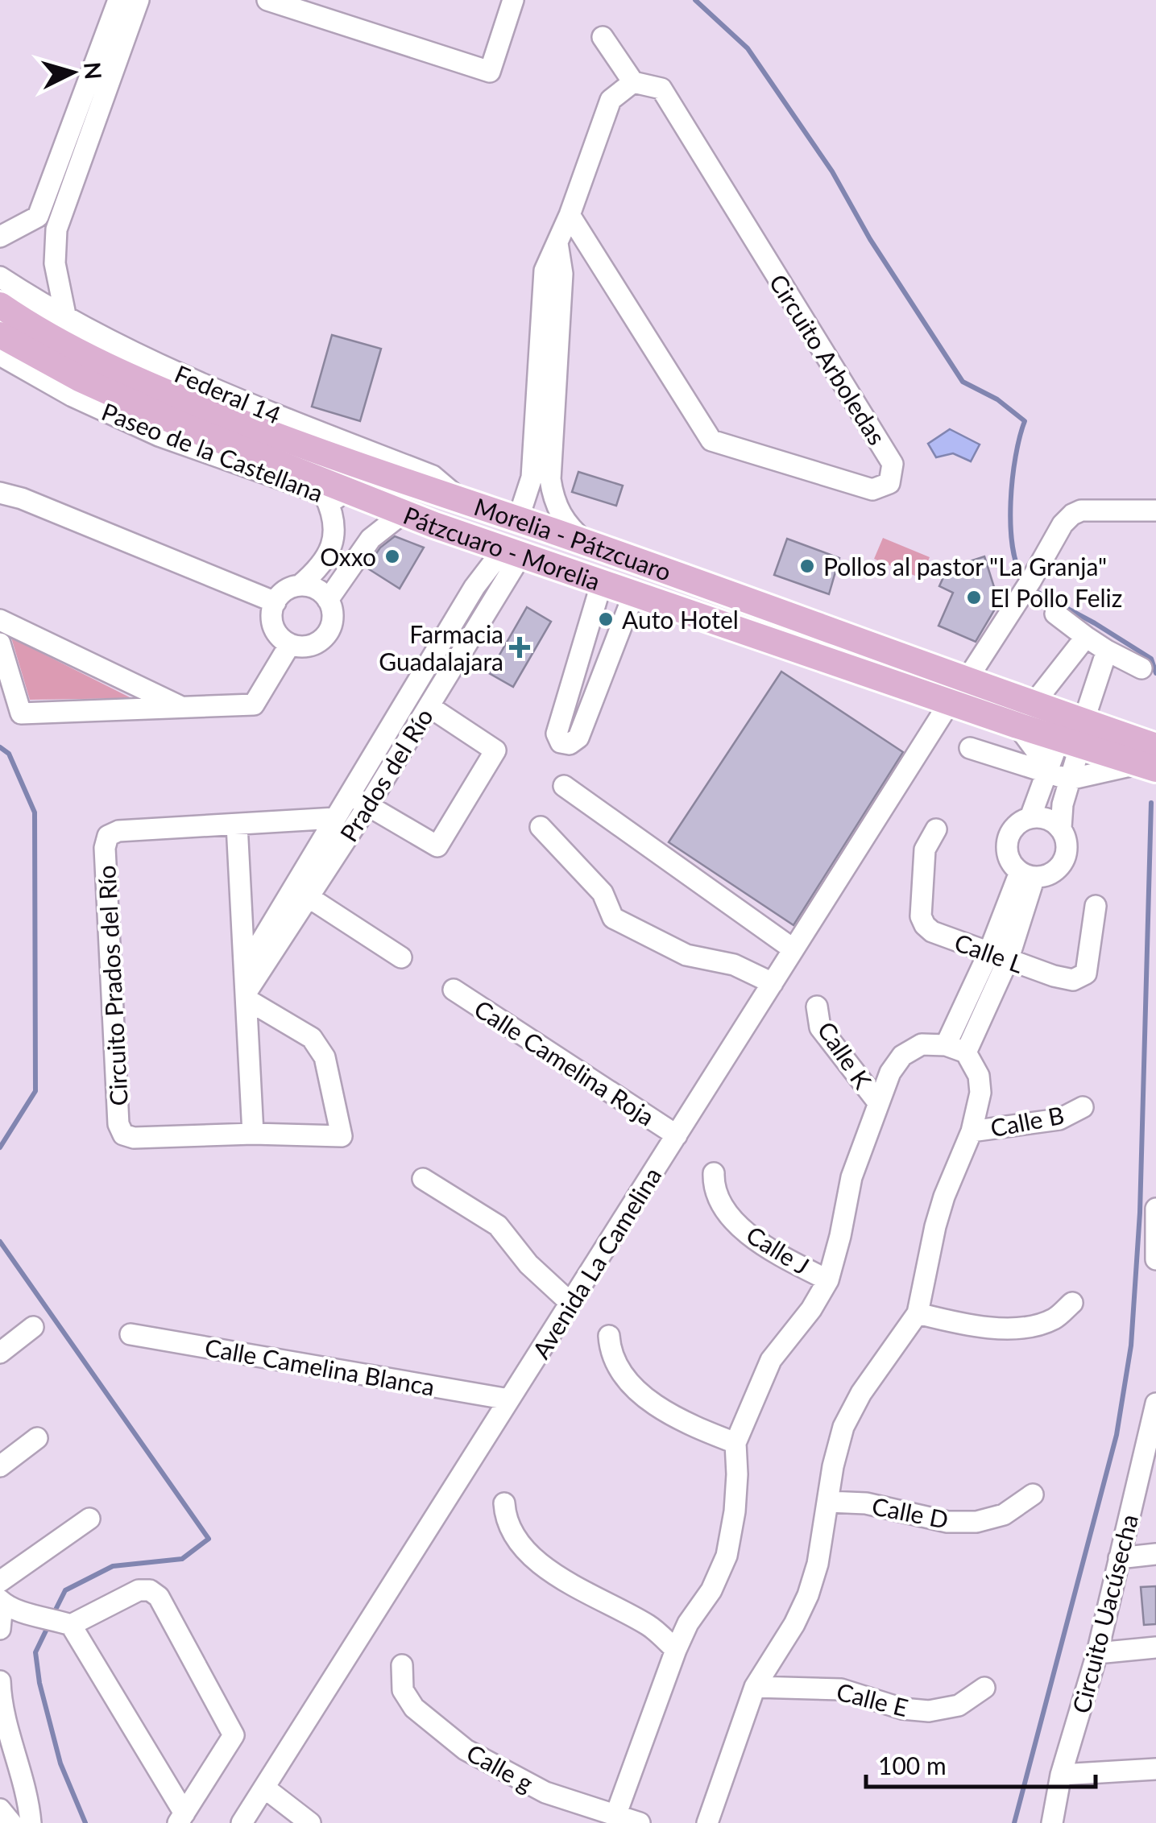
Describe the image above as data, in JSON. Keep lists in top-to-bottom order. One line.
{"streets":{"main road":["Morelia - Pátzcuaro","Pátzcuaro - Morelia"],"street":["Circuito Arboledas","Federal 14","Paseo de la Castellana","Prados del Río","Calle L","Circuito Prados del Río","Calle K","Calle Camelina Roja","Calle B","Calle J","Avenida La Camelina","Calle Camelina Blanca","Calle D","Circuito Uacúsecha","Calle E","Calle g"]},"crossings":[["Federal 14","Morelia - Pátzcuaro"],["Paseo de la Castellana","Morelia - Pátzcuaro"],["Paseo de la Castellana","Pátzcuaro - Morelia"],["Morelia - Pátzcuaro","Pátzcuaro - Morelia"],["Morelia - Pátzcuaro","Avenida La Camelina"],["Pátzcuaro - Morelia","Prados del Río"],["Pátzcuaro - Morelia","Avenida La Camelina"],["Prados del Río","Circuito Prados del Río"],["Calle Camelina Roja","Avenida La Camelina"],["Avenida La Camelina","Calle Camelina Blanca"]],"places":{"other":["Oxxo","Pollos al pastor \"La Granja\"","El Pollo Feliz","Auto Hotel"],"health":["Farmacia Guadalajara"]},"scale_bar":"100 m","north":"right"}
